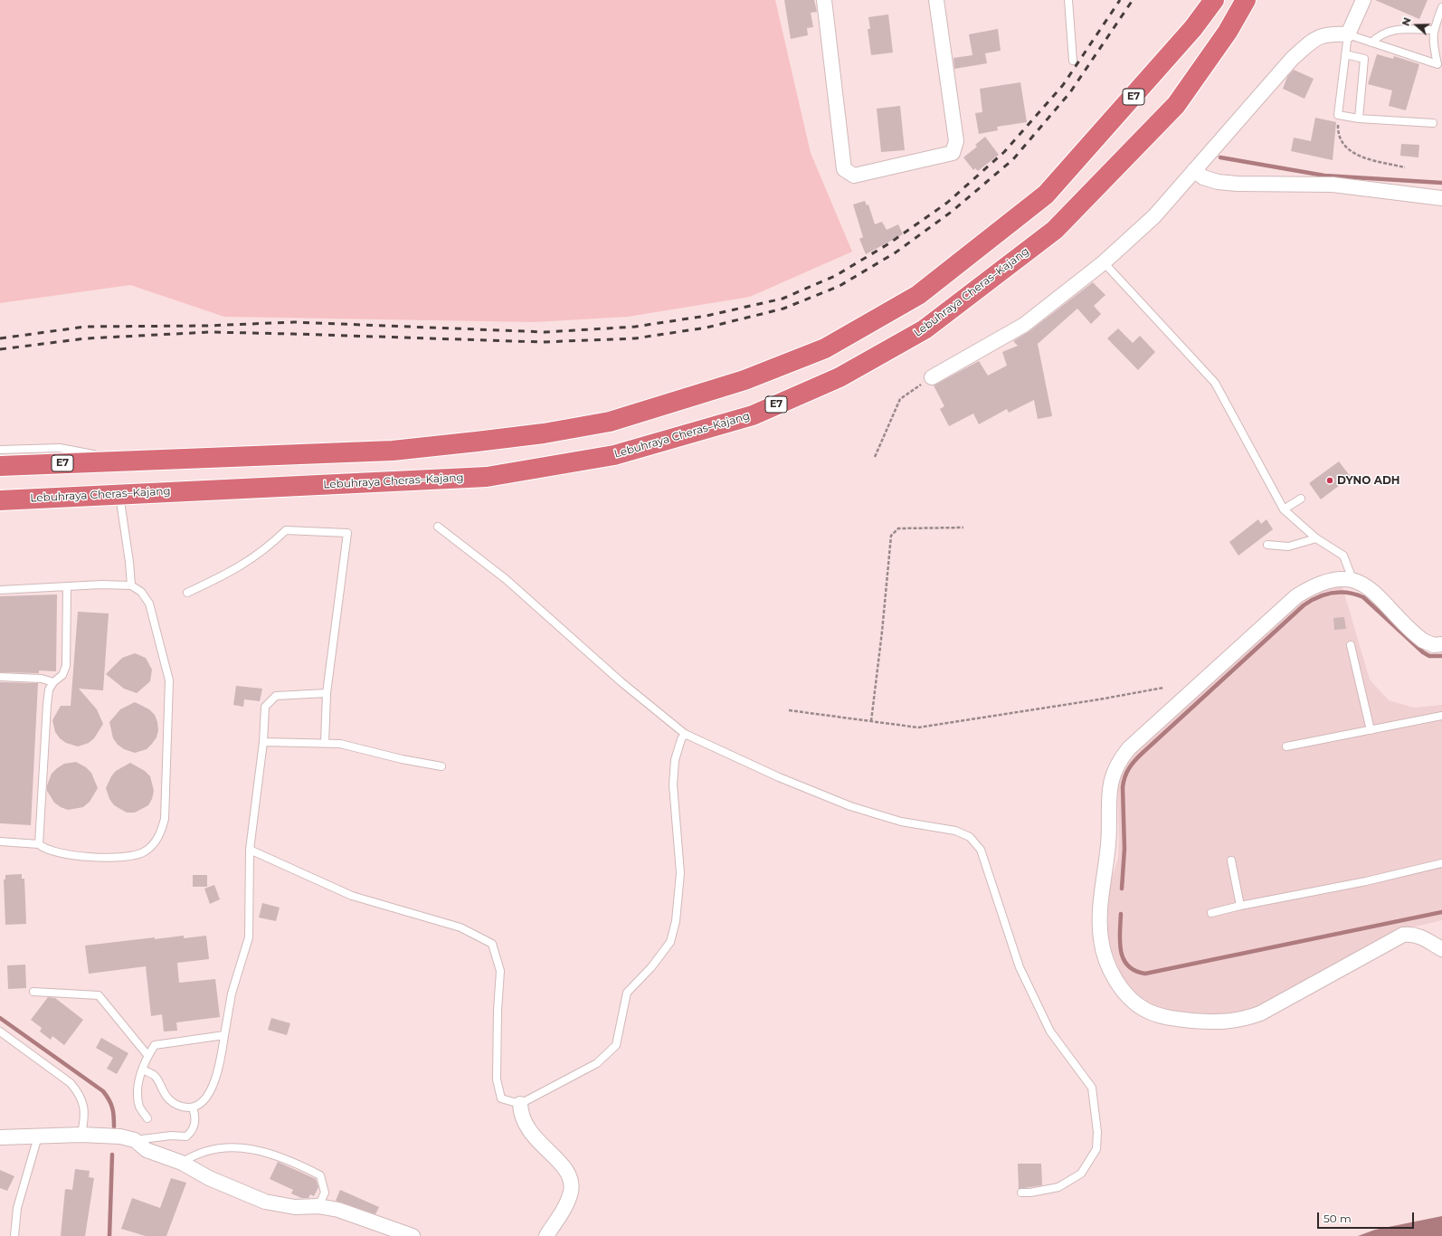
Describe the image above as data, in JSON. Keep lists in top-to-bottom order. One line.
{"streets":{"highway":["E7","Lebuhraya Cheras–Kajang"]},"places":["DYNO ADH"],"scale_bar":"50 m","north":"left"}
